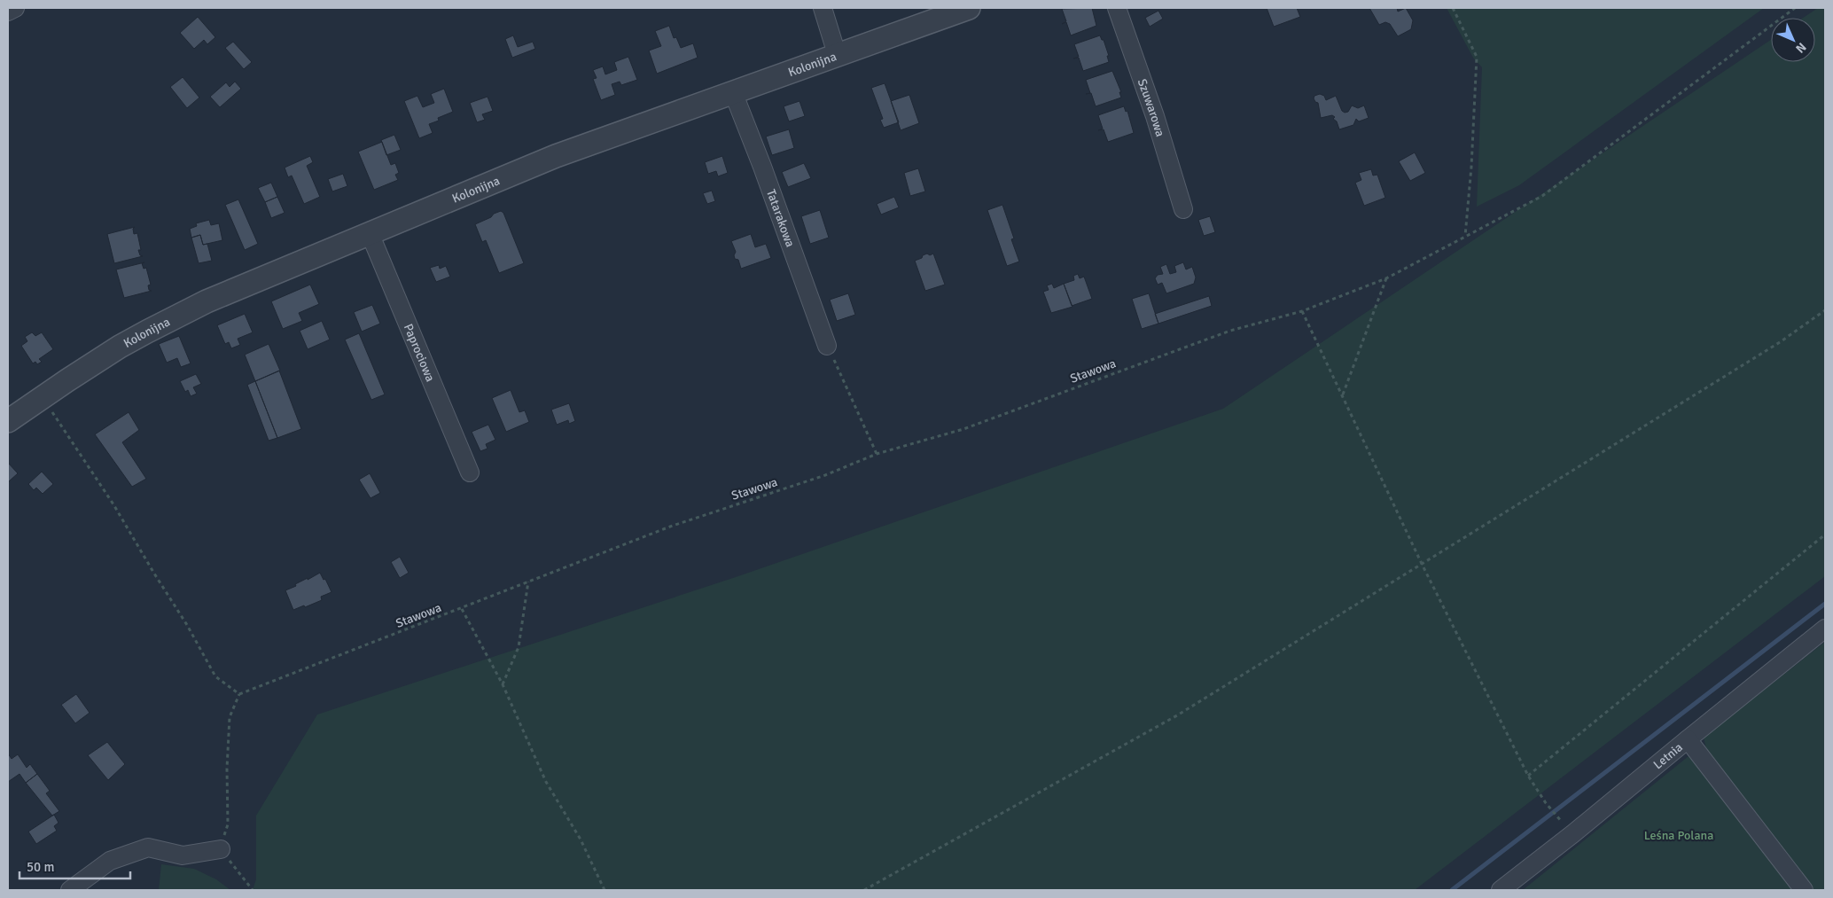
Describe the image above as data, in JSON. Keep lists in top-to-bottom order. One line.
{"streets":{"street":["Kolonijna","Szuwarowa","Tatarakowa","Paprociowa","Letnia"],"path":["Stawowa"]},"crossings":[["Kolonijna","Tatarakowa"],["Kolonijna","Paprociowa"]],"parks":["Leśna Polana"],"scale_bar":"50 m","north":"bottom right"}
